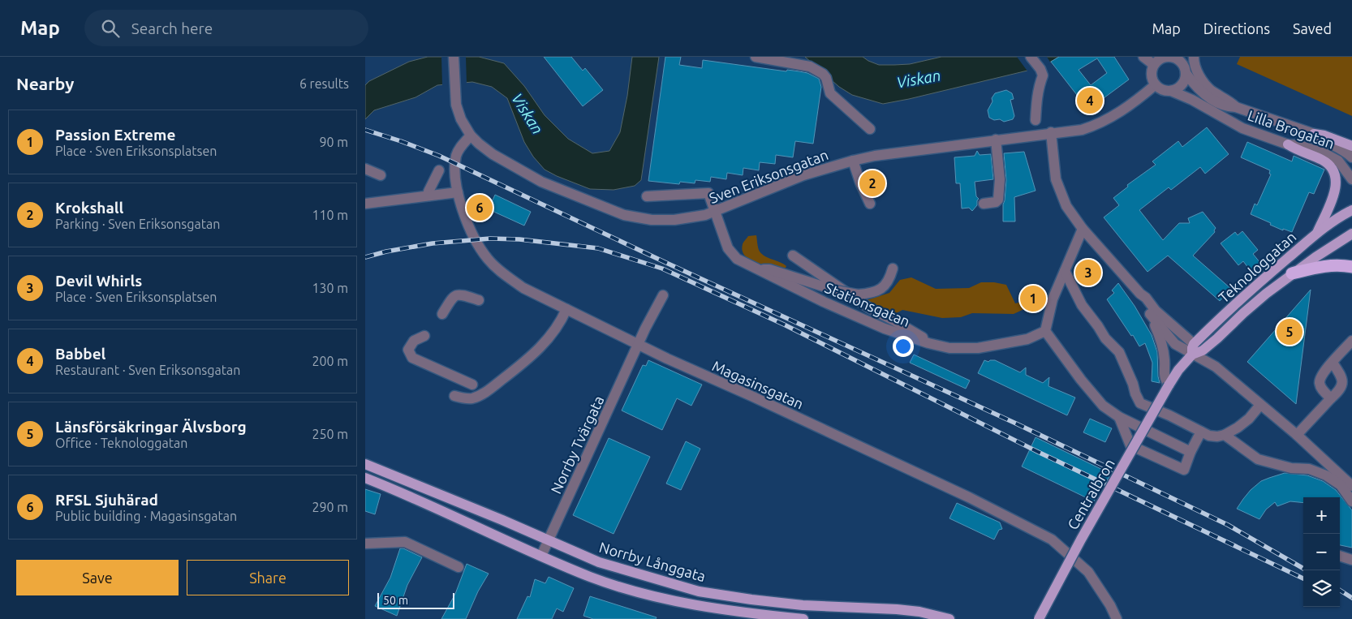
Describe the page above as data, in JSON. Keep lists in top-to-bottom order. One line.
{"streets":{"main road":["Teknologgatan","Centralbron","Norrby Långgata"],"street":["Lilla Brogatan","Sven Eriksonsgatan","Stationsgatan","Magasinsgatan","Norrby Tvärgata"]},"crossings":[["Lilla Brogatan","Sven Eriksonsgatan"],["Sven Eriksonsgatan","Stationsgatan"],["Sven Eriksonsgatan","Magasinsgatan"],["Teknologgatan","Centralbron"],["Magasinsgatan","Norrby Tvärgata"],["Norrby Tvärgata","Norrby Långgata"]],"water":["Viskan"],"scale_bar":"50 m","page":{"header":"Map","search":"Search here","nav":["Map","Directions","Saved"],"heading":["Nearby","6 results"],"pins":["4","2","6","3","1","5"],"list":[{"mark":"1","name":"Passion Extreme","note":"Place · Sven Eriksonsplatsen","value":"90 m"},{"mark":"2","name":"Krokshall","note":"Parking · Sven Eriksonsgatan","value":"110 m"},{"mark":"3","name":"Devil Whirls","note":"Place · Sven Eriksonsplatsen","value":"130 m"},{"mark":"4","name":"Babbel","note":"Restaurant · Sven Eriksonsgatan","value":"200 m"},{"mark":"5","name":"Länsförsäkringar Älvsborg","note":"Office · Teknologgatan","value":"250 m"},{"mark":"6","name":"RFSL Sjuhärad","note":"Public building · Magasinsgatan","value":"290 m"}],"map_buttons":["+","−"],"buttons":["Save","Share"],"scale":"50 m"}}
